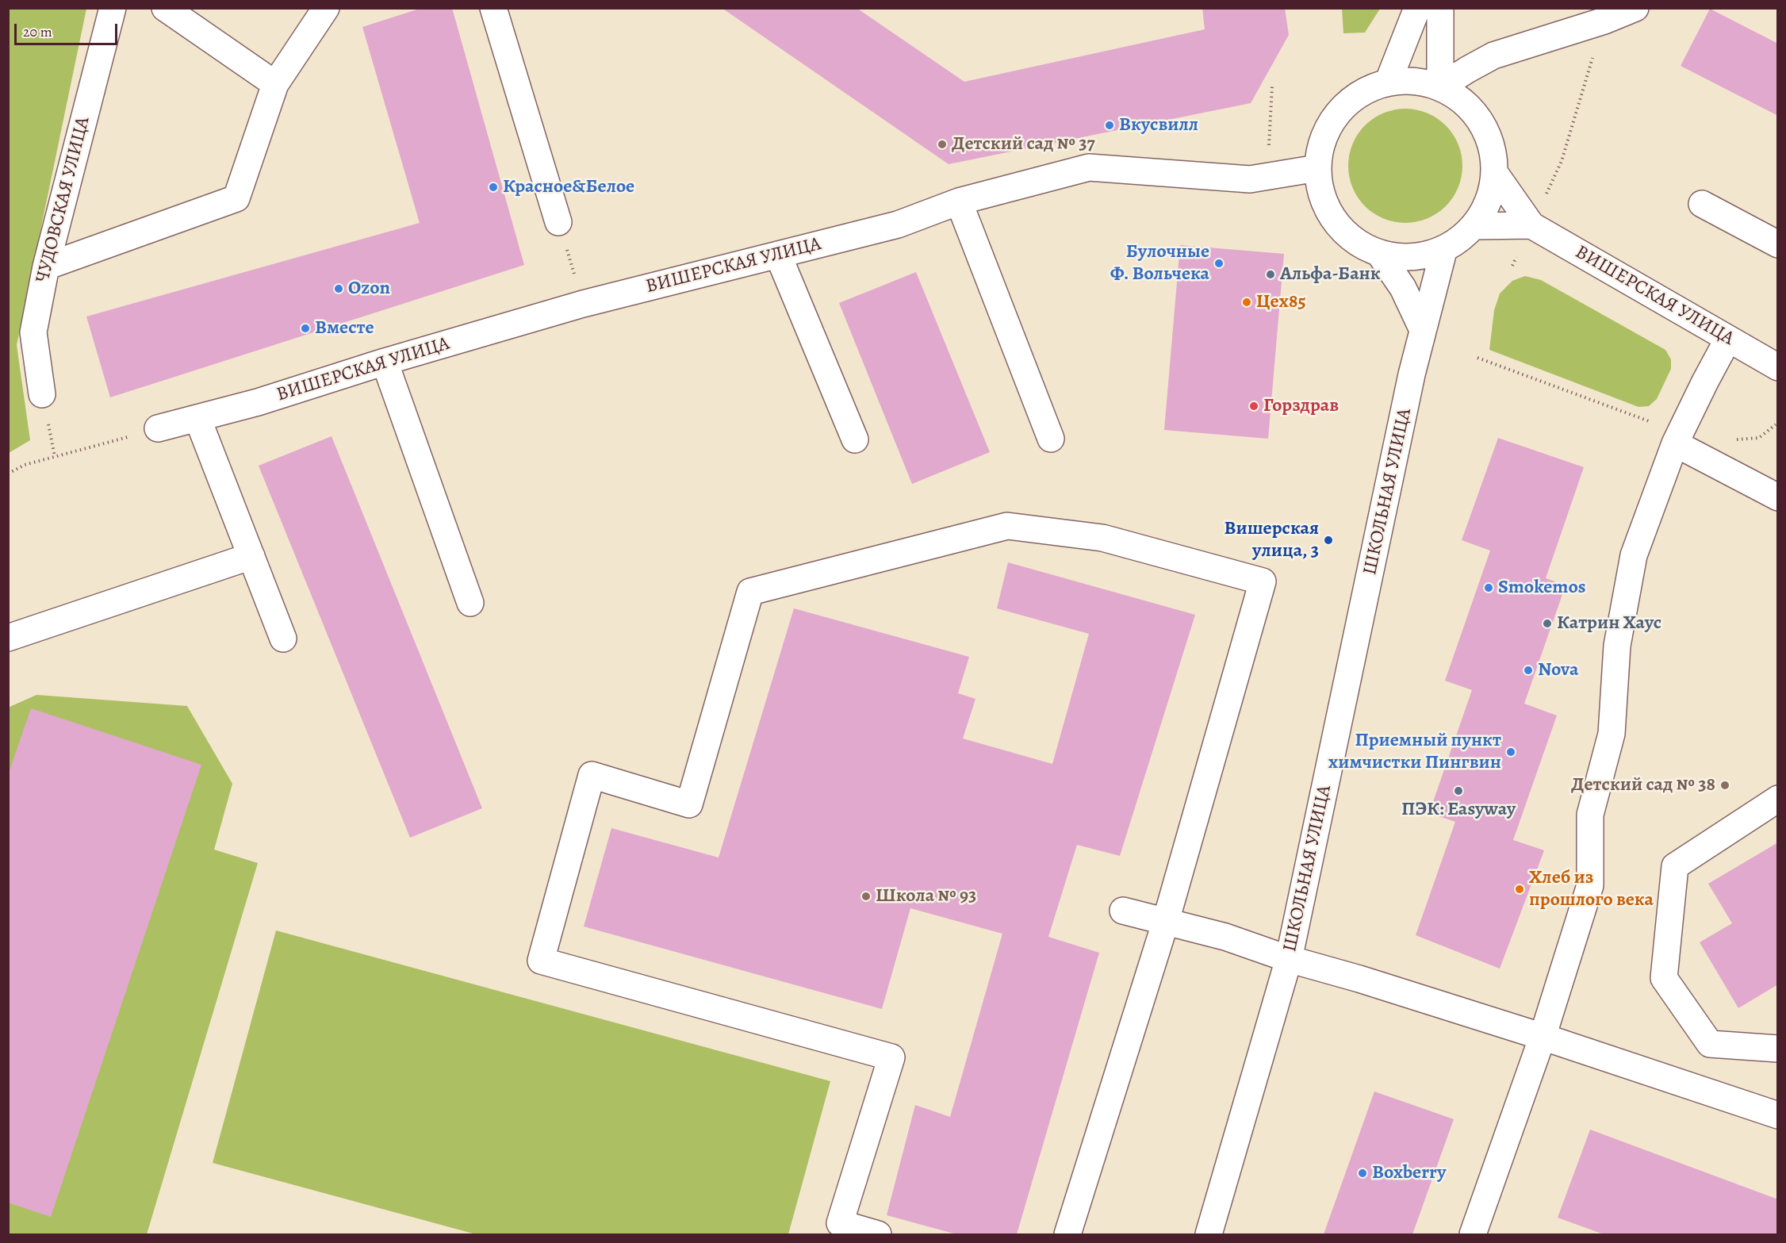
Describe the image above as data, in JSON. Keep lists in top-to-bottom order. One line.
{"streets":{"street":["ЧУДОВСКАЯ УЛИЦА","ВИШЕРСКАЯ УЛИЦА","ШКОЛЬНАЯ УЛИЦА"]},"places":["Вкусвилл","Детский сад № 37","Красное&Белое","Булочные Ф. Вольчека","Альфа-Банк","Ozon","Цех85","Вместе","Горздрав","Вишерская улица, 3","Smokemos","Катрин Хаус","Nova","Приемный пункт химчистки Пингвин","Детский сад № 38","ПЭК: Easyway","Хлеб из прошлого века","Школа № 93","Boxberry"],"scale_bar":"20 m"}
